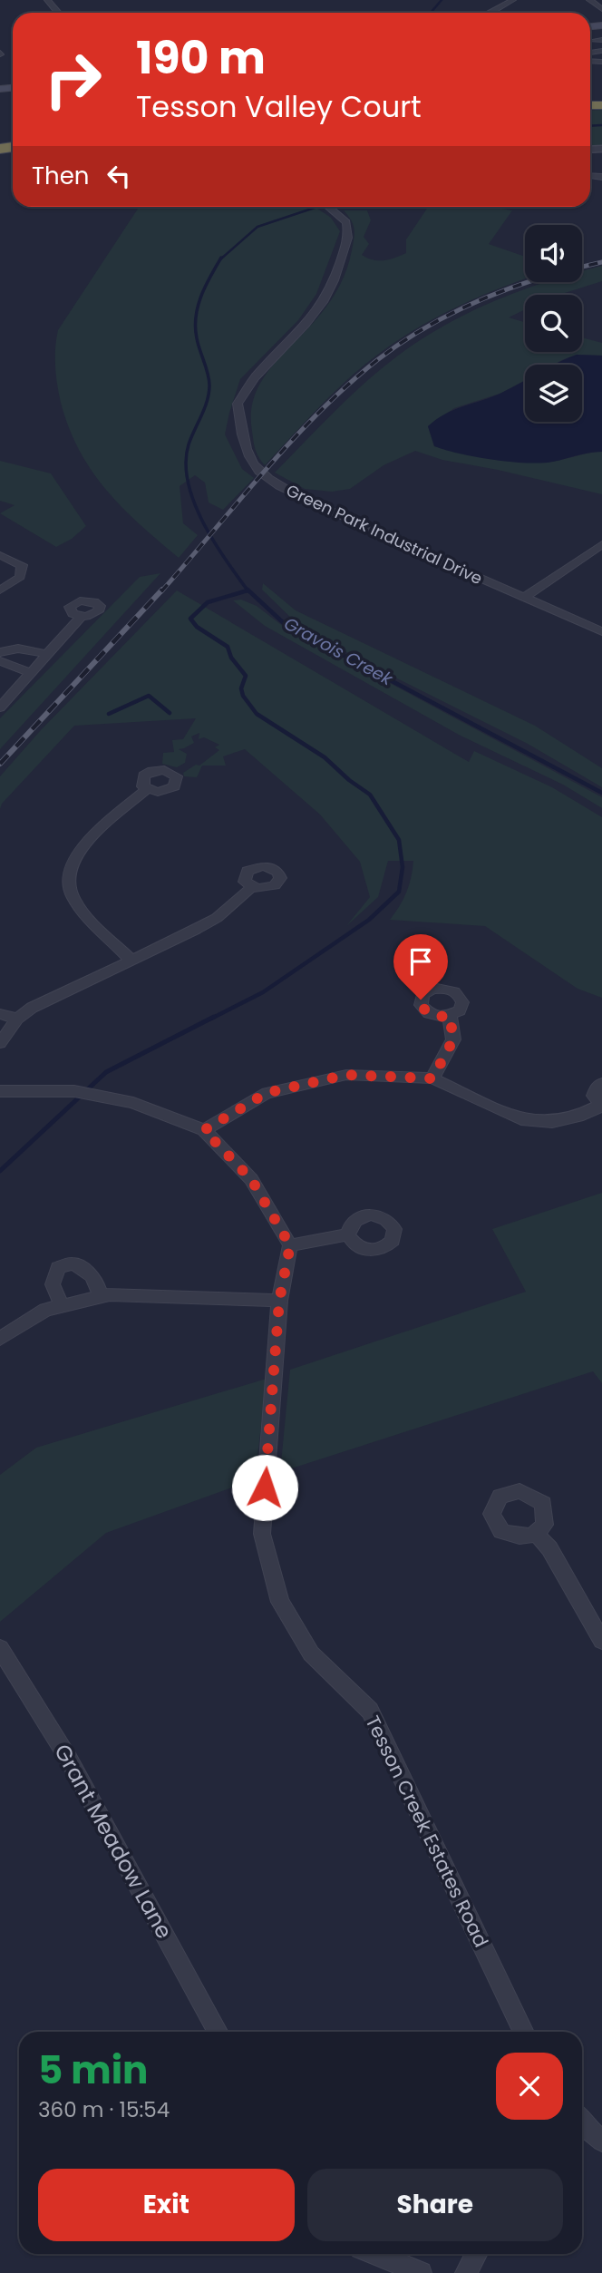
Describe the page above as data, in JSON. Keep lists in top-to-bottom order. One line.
{"streets":{"street":["Green Park Industrial Drive","Tesson Creek Estates Road","Grant Meadow Lane"]},"water":["Gravois Creek"],"page":{"turn":["190 m","Tesson Valley Court"],"then":"Then","heading":["5 min","360 m · 15:54"],"buttons":["Exit","Share"]}}
